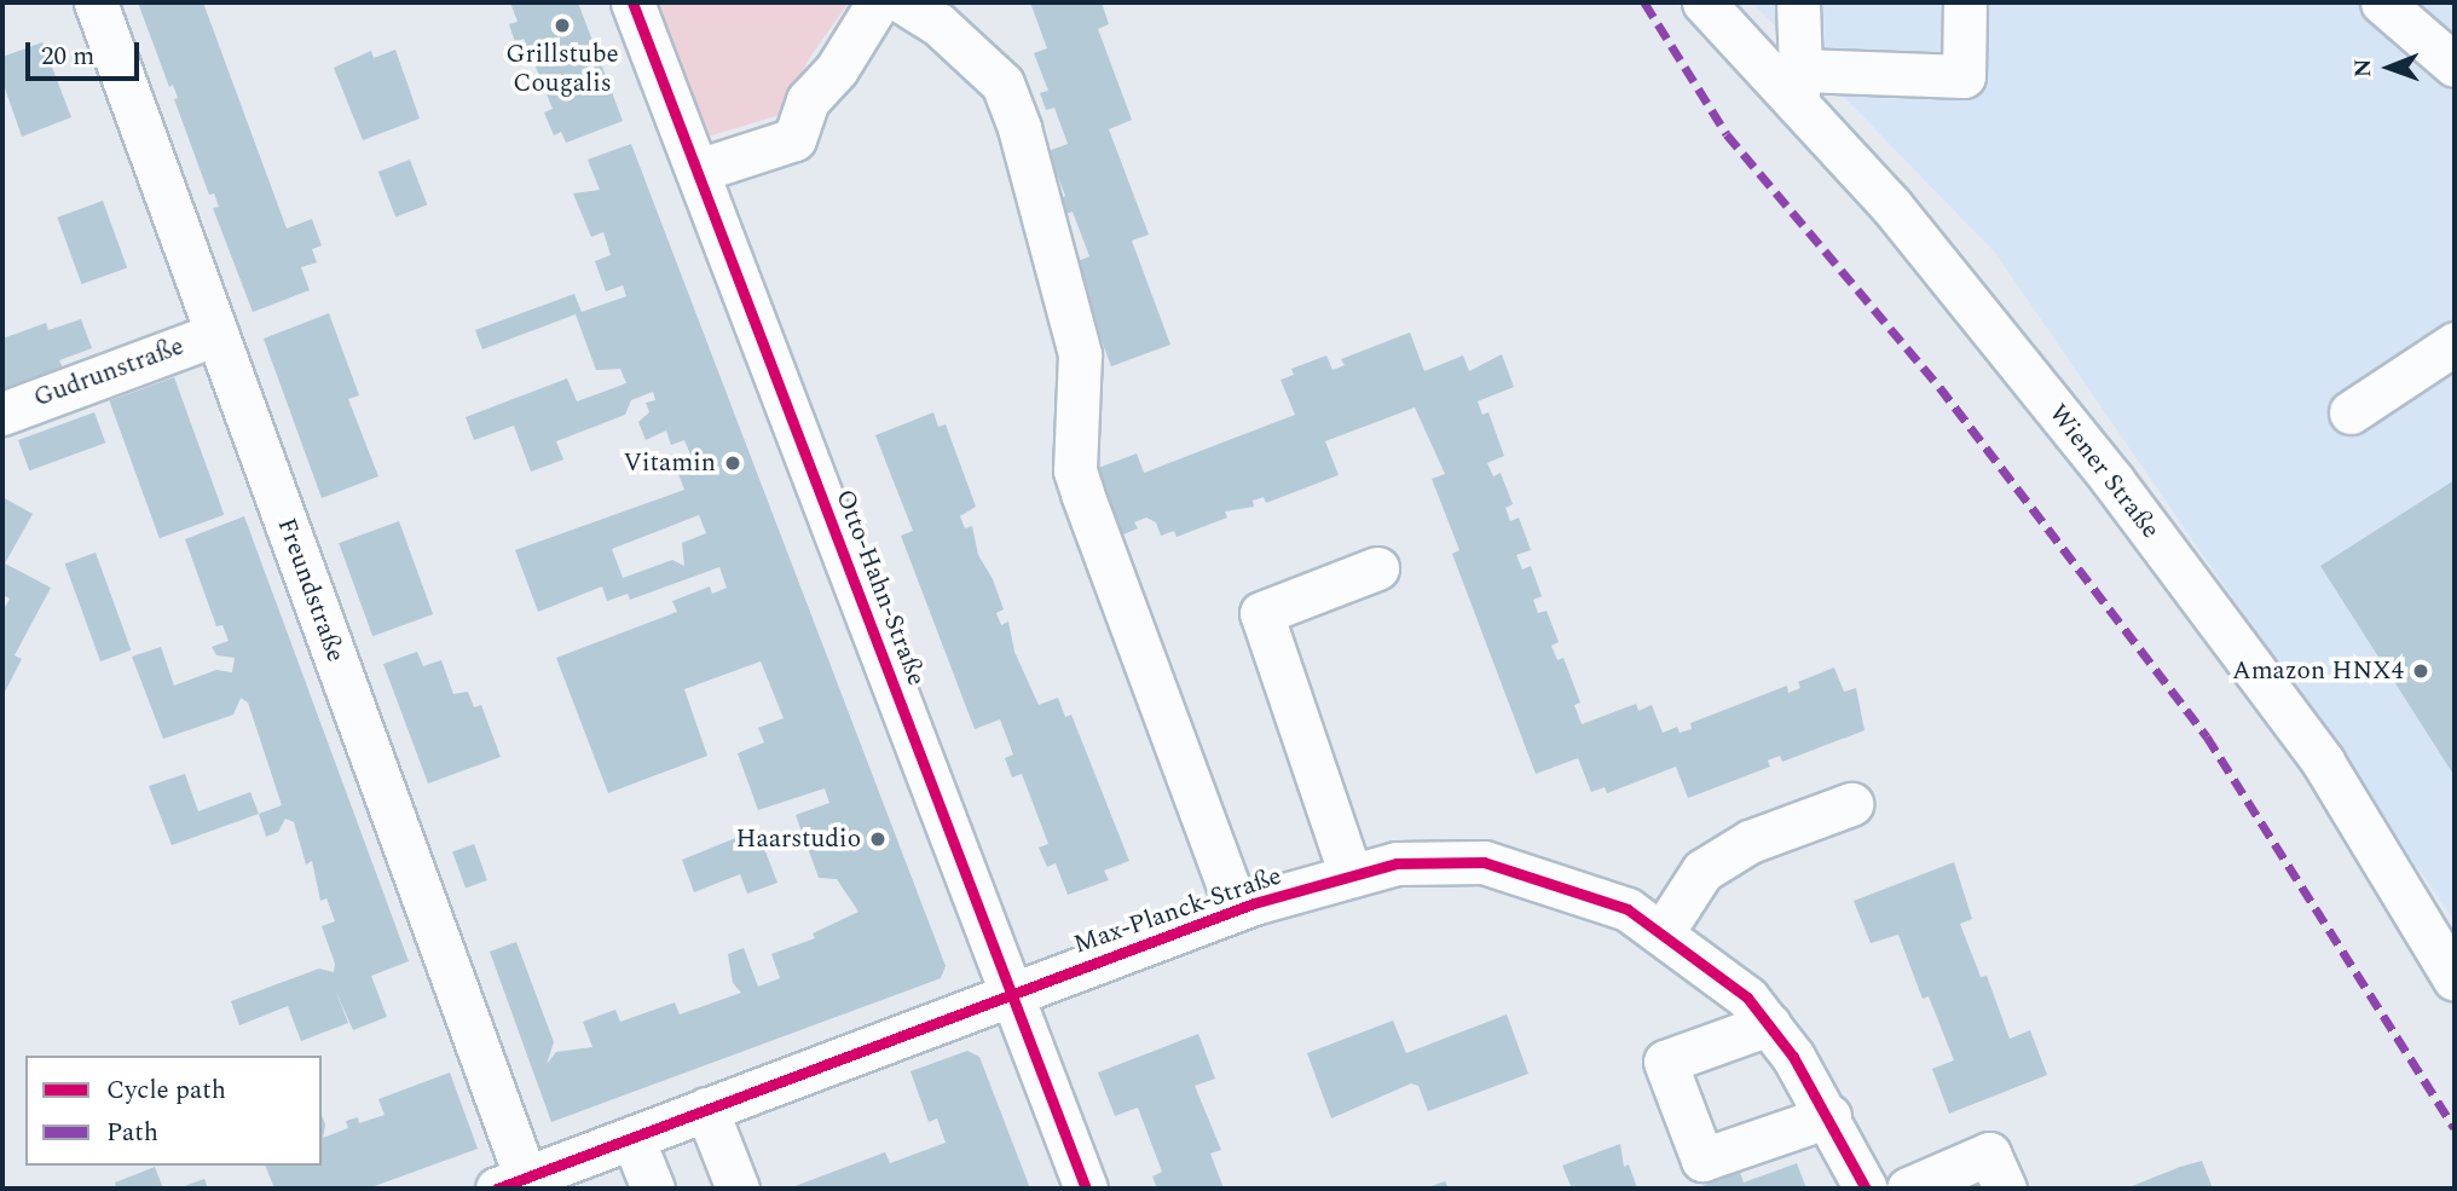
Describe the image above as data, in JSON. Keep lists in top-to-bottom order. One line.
{"streets":{"street":["Gudrunstraße","Wiener Straße","Otto-Hahn-Straße","Freundstraße","Max-Planck-Straße"]},"crossings":[["Gudrunstraße","Freundstraße"],["Otto-Hahn-Straße","Max-Planck-Straße"],["Freundstraße","Max-Planck-Straße"]],"places":["Grillstube Cougalis","Vitamin","Amazon HNX4","Haarstudio"],"legend":["Cycle path","Path"],"scale_bar":"20 m","north":"left"}
